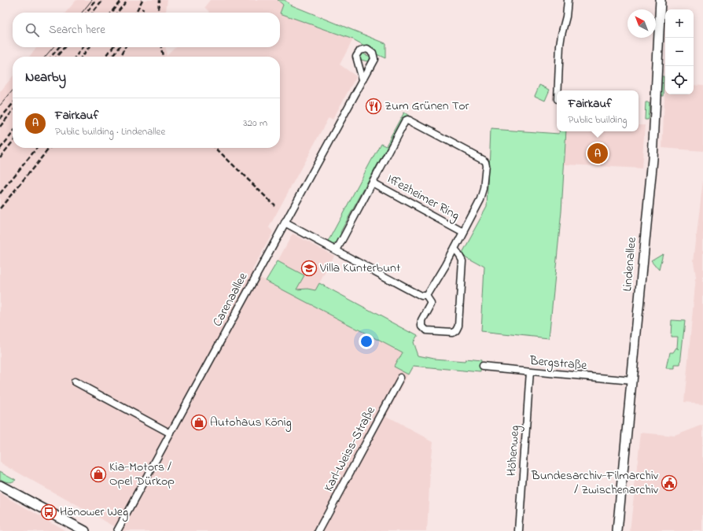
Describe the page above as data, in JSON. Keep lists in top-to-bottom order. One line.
{"streets":{"street":["Iffezheimer Ring","Lindenallee","Carenaallee","Bergstraße","Karl-Weiss-Straße","Höhenweg"]},"crossings":[["Lindenallee","Bergstraße"],["Bergstraße","Höhenweg"]],"places":{"restaurant":["Zum Grünen Tor"],"school or university":["Villa Kunterbunt"],"shop":["Autohaus König","Kia-Motors / Opel Dürkop"],"public building":["Bundesarchiv-Filmarchiv / Zwischenarchiv"],"bus stop":["Hönower Weg"]},"north":"top left","page":{"map_buttons":["+","−"],"search":"Search here","heading":"Nearby","popup":["Fairkauf","Public building"],"list":[{"mark":"A","name":"Fairkauf","note":"Public building · Lindenallee","value":"320 m"}],"pins":"A"}}
